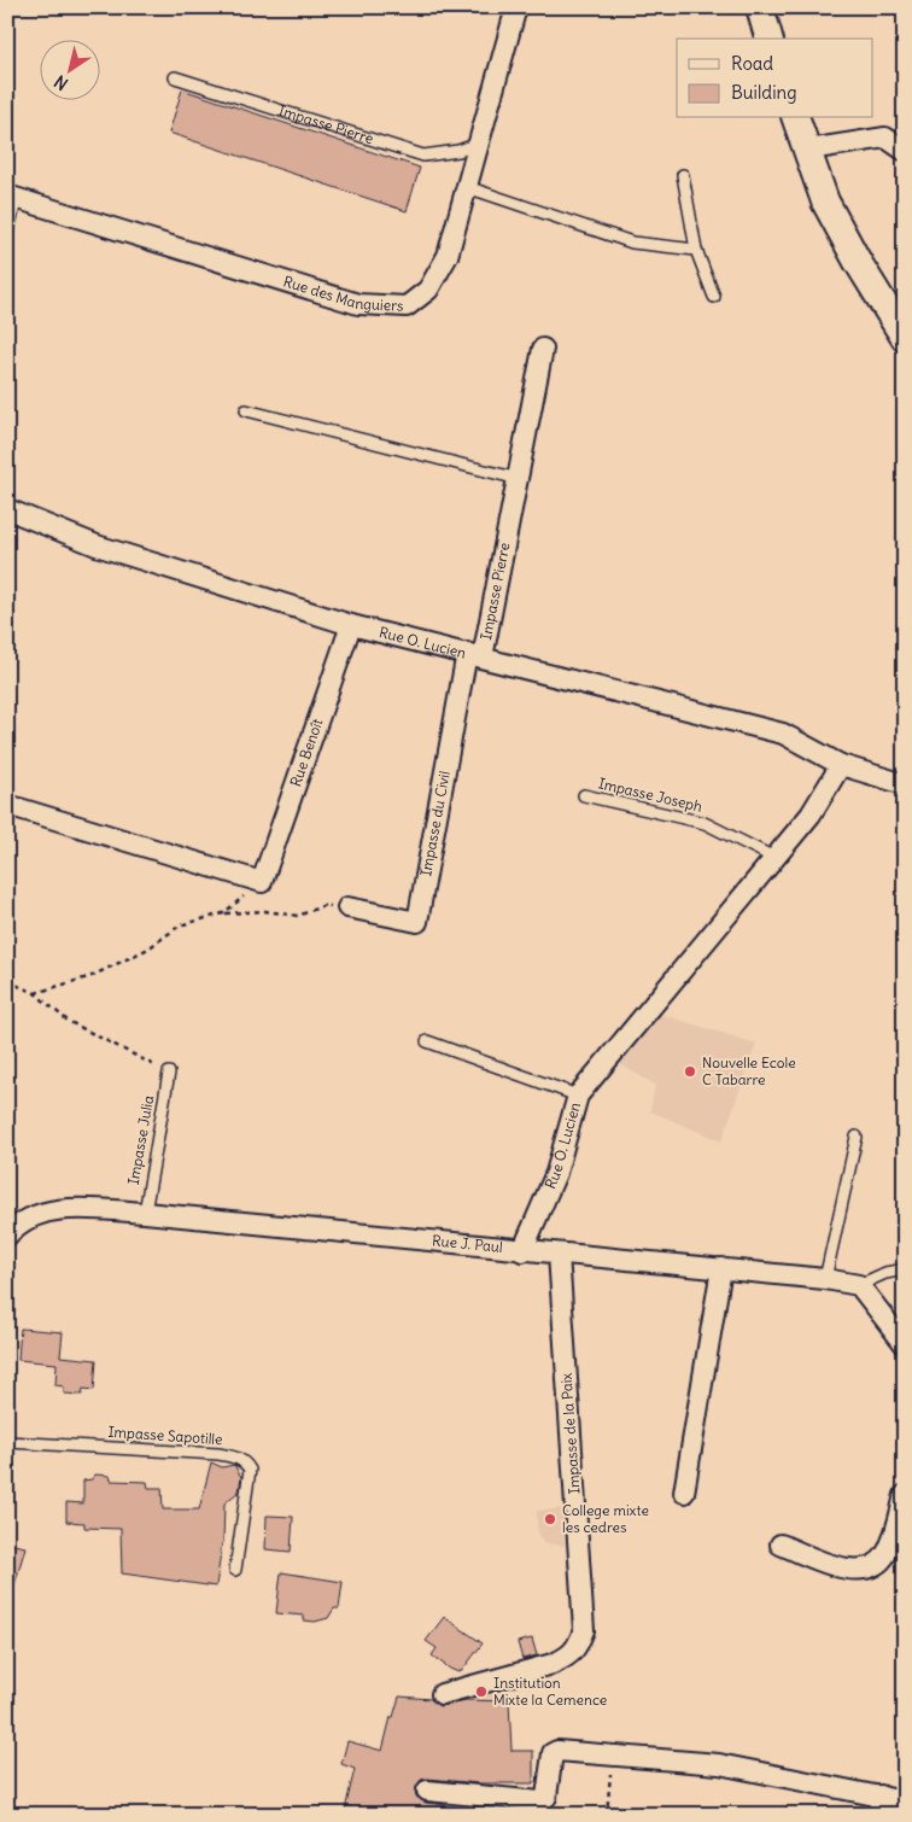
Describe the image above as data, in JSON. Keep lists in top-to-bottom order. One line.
{"streets":{"street":["Impasse Pierre","Rue des Manguiers","Rue O. Lucien","Rue Benoît","Impasse du Civil","Rue J. Paul","Impasse de la Paix"],"lane":["Impasse Joseph","Impasse Julia","Impasse Sapotille"]},"crossings":[["Impasse Pierre","Rue des Manguiers"],["Impasse Pierre","Rue O. Lucien"],["Impasse Pierre","Impasse du Civil"],["Rue O. Lucien","Rue Benoît"],["Rue O. Lucien","Impasse Joseph"],["Rue O. Lucien","Impasse du Civil"],["Rue O. Lucien","Rue J. Paul"],["Impasse Julia","Rue J. Paul"],["Rue J. Paul","Impasse de la Paix"]],"places":["Nouvelle Ecole C Tabarre","College mixte les cedres","Institution Mixte la Cemence"],"legend":["Road","Building"],"north":"bottom left"}
